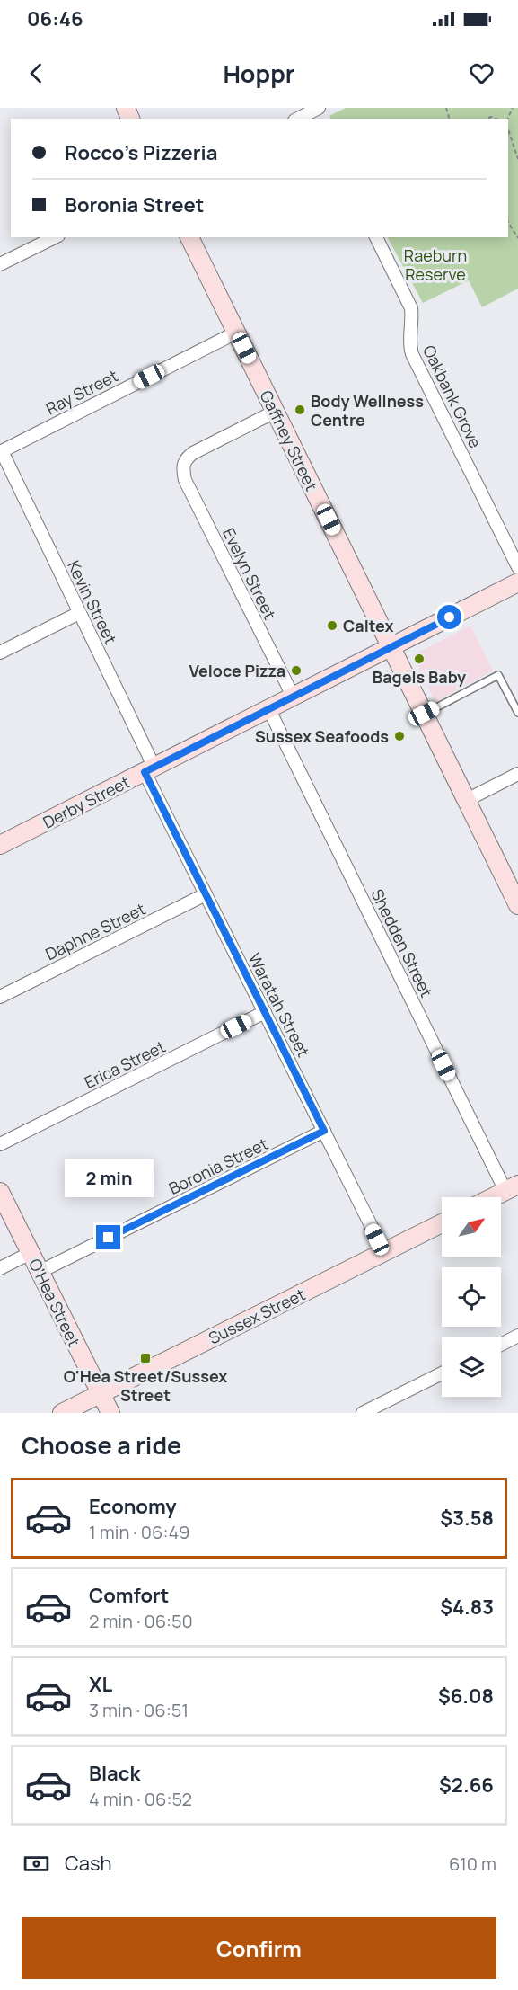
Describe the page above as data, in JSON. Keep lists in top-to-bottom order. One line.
{"streets":{"street":["Ray Street","Oakbank Grove","Gaffney Street","Evelyn Street","Kevin Street","Derby Street","Daphne Street","Shedden Street","Waratah Street","Erica Street","Boronia Street","O'Hea Street","Sussex Street"]},"crossings":[["Ray Street","Gaffney Street"],["Ray Street","Kevin Street"],["Gaffney Street","Evelyn Street"],["Gaffney Street","Derby Street"],["Evelyn Street","Derby Street"],["Kevin Street","Derby Street"],["Kevin Street","Waratah Street"],["Derby Street","Shedden Street"],["Derby Street","Waratah Street"],["Daphne Street","Waratah Street"],["Waratah Street","Erica Street"],["Waratah Street","Boronia Street"],["Waratah Street","Sussex Street"],["Boronia Street","O'Hea Street"],["O'Hea Street","Sussex Street"]],"parks":["Raeburn Reserve"],"places":{"other":["Body Wellness Centre","Caltex","Bagels Baby","Veloce Pizza","Sussex Seafoods"],"transit":["O'Hea Street/Sussex Street"]},"north":"top right","page":{"status":"06:46","header":"Hoppr","banner":["Rocco's Pizzeria","Boronia Street"],"bubble":"2 min","heading":"Choose a ride","list":[{"name":"Economy","note":"1 min · 06:49","value":"$3.58"},{"name":"Comfort","note":"2 min · 06:50","value":"$4.83"},{"name":"XL","note":"3 min · 06:51","value":"$6.08"},{"name":"Black","note":"4 min · 06:52","value":"$2.66"}],"pay":["Cash","610 m"],"buttons":"Confirm"}}
